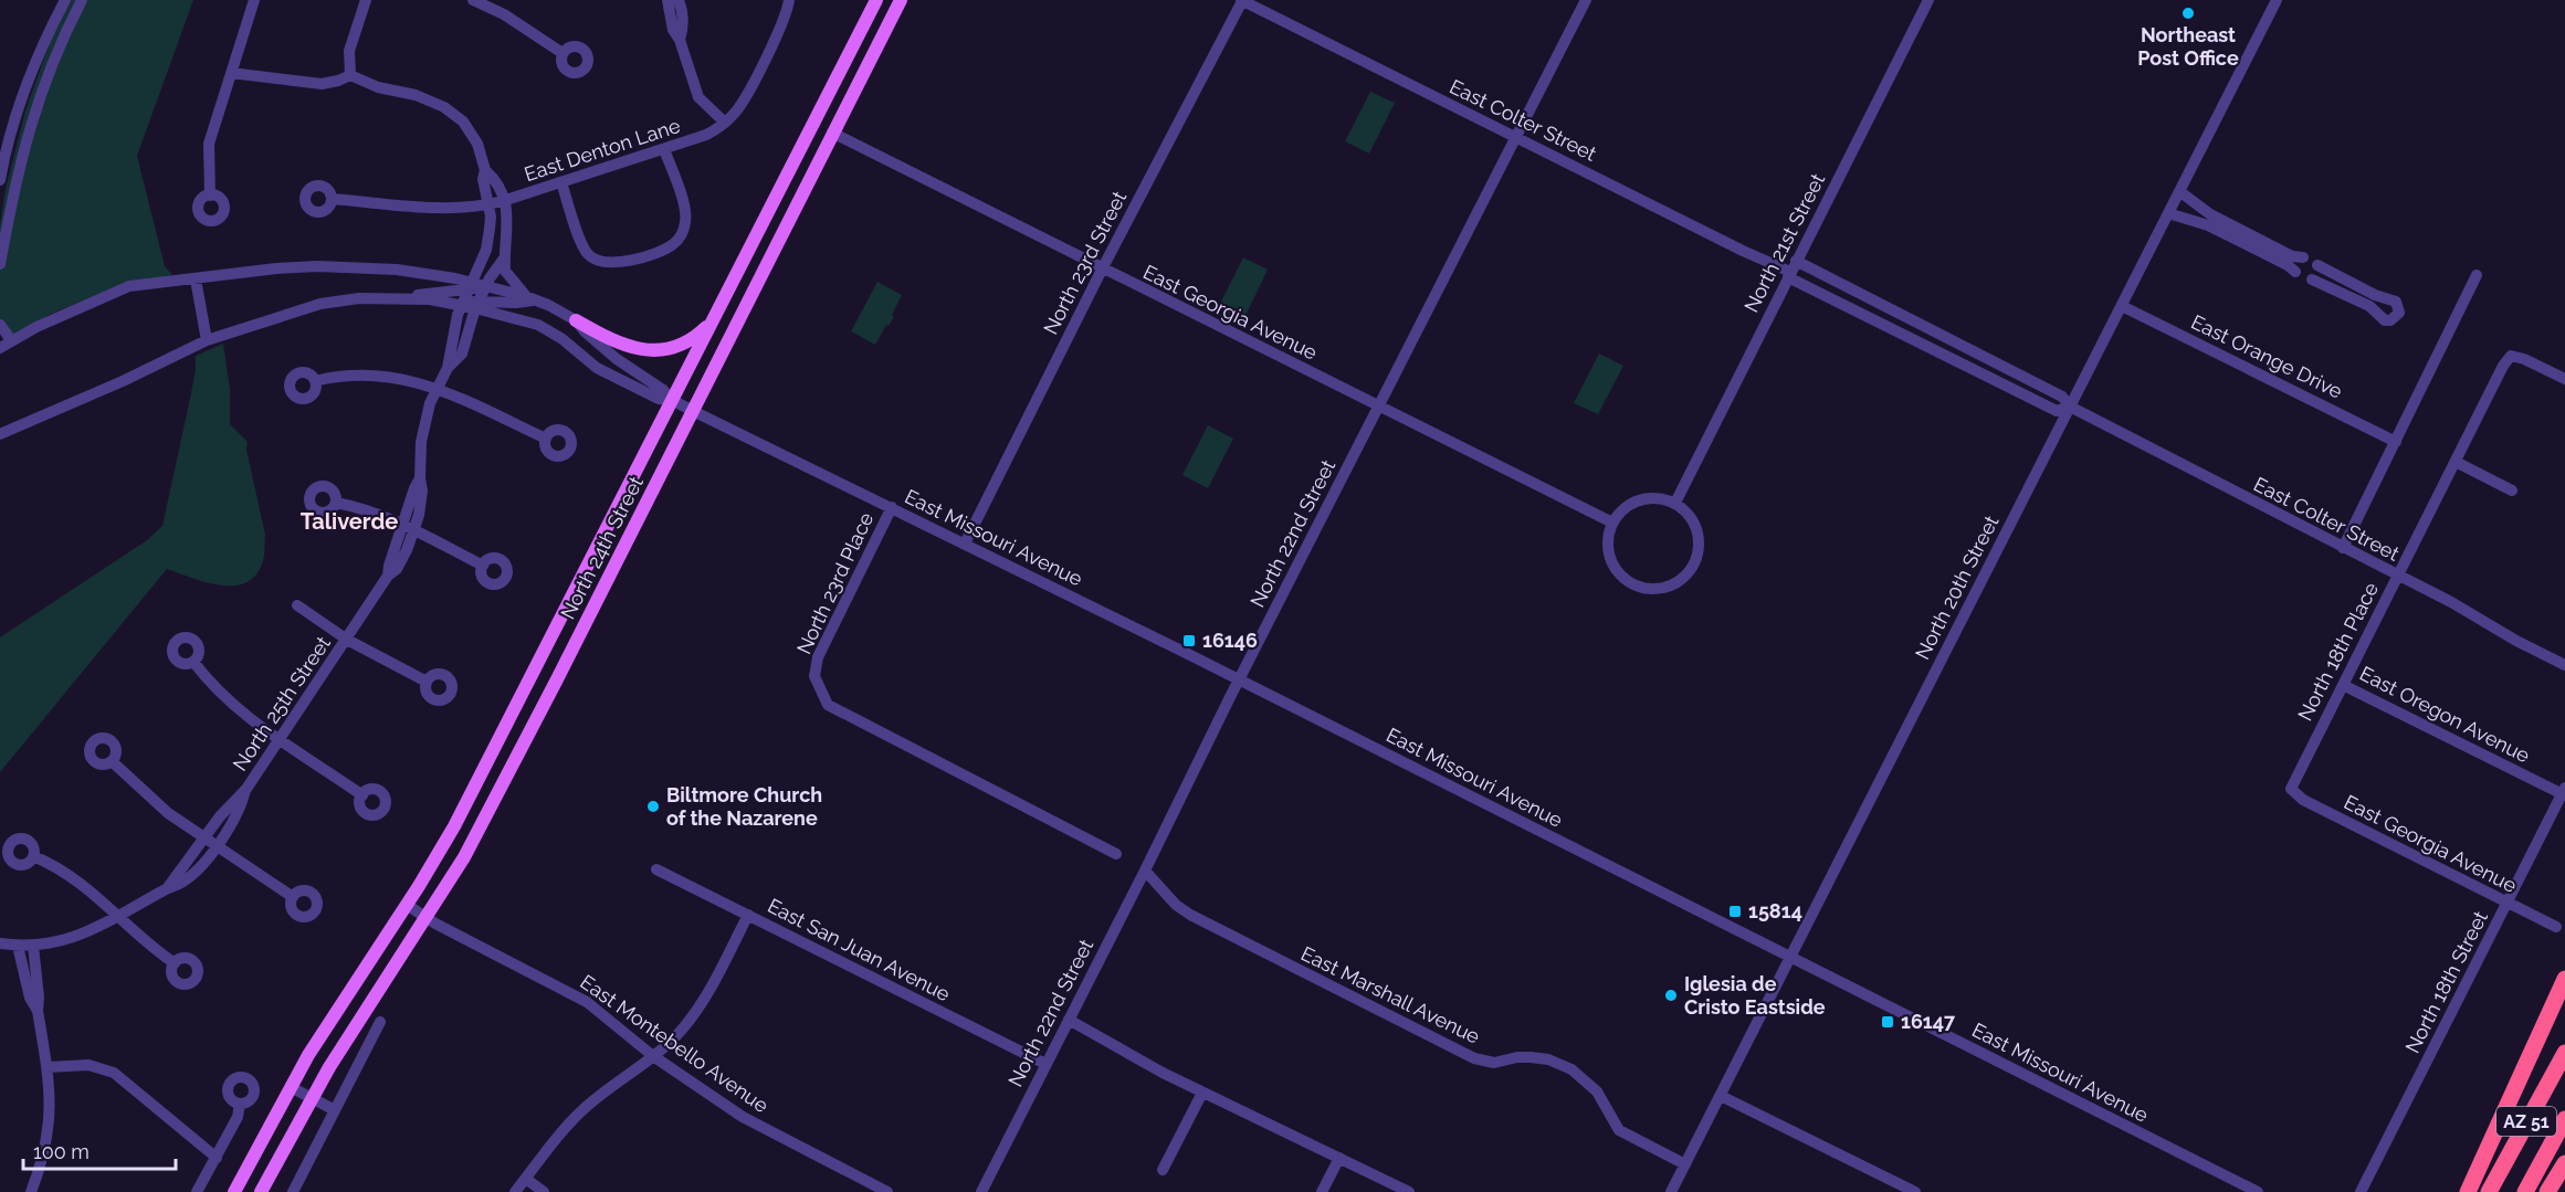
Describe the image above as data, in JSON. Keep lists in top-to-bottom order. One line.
{"streets":{"highway":["AZ 51"],"main road":["North 24th Street"],"street":["East Colter Street","East Denton Lane","North 21st Street","North 23rd Street","East Georgia Avenue","East Orange Drive","North 22nd Street","East Missouri Avenue","North 23rd Place","North 20th Street","North 18th Place","North 25th Street","East Oregon Avenue","East San Juan Avenue","North 18th Street","East Marshall Avenue","East Montebello Avenue"]},"crossings":[["East Colter Street","North 21st Street"],["East Colter Street","North 23rd Street"],["East Colter Street","North 22nd Street"],["East Colter Street","North 20th Street"],["East Colter Street","North 18th Place"],["North 21st Street","East Georgia Avenue"],["North 23rd Street","East Georgia Avenue"],["North 23rd Street","East Missouri Avenue"],["East Georgia Avenue","North 22nd Street"],["East Georgia Avenue","North 24th Street"],["East Georgia Avenue","North 18th Place"],["East Georgia Avenue","North 18th Street"],["East Orange Drive","North 20th Street"],["North 22nd Street","East Missouri Avenue"],["North 22nd Street","East San Juan Avenue"],["North 22nd Street","East Marshall Avenue"],["East Missouri Avenue","North 24th Street"],["East Missouri Avenue","North 23rd Place"],["East Missouri Avenue","North 20th Street"],["North 24th Street","East Montebello Avenue"],["North 20th Street","East Marshall Avenue"],["North 18th Place","East Oregon Avenue"],["East Oregon Avenue","North 18th Street"]],"districts":["Taliverde"],"places":{"other":["Northeast Post Office","Biltmore Church of the Nazarene","Iglesia de Cristo Eastside"],"transit":["16146","15814","16147"]},"scale_bar":"100 m"}
